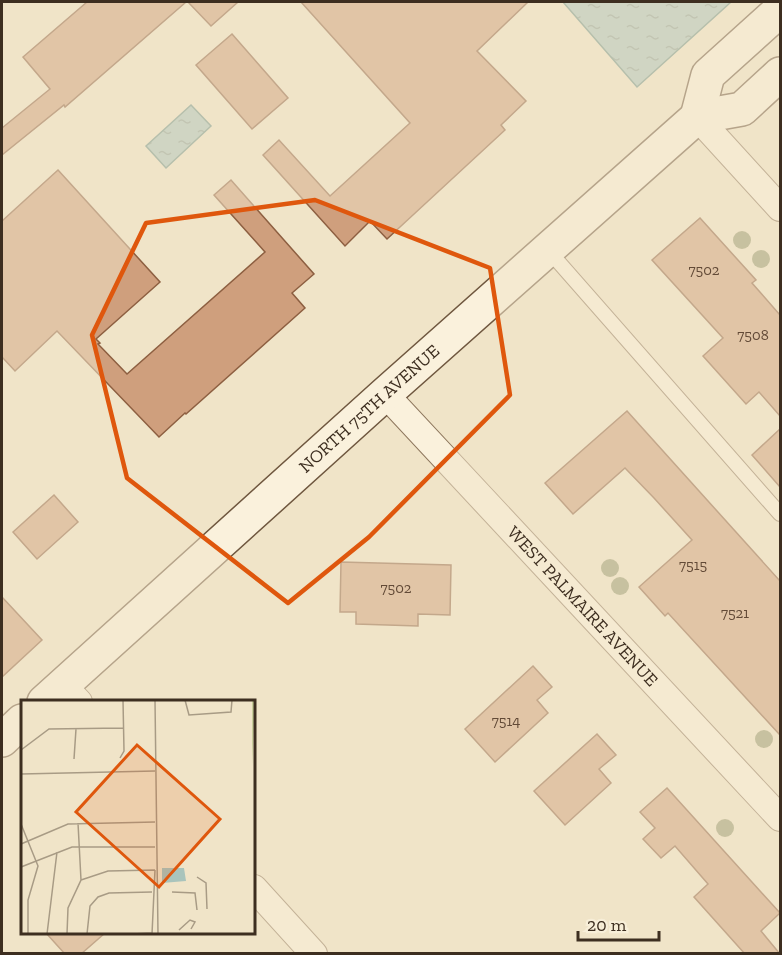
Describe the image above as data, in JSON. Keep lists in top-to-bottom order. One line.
{"streets":{"main road":["NORTH 75TH AVENUE"],"street":["WEST PALMAIRE AVENUE"]},"crossings":[["NORTH 75TH AVENUE","WEST PALMAIRE AVENUE"]],"house_numbers":["7502","7508","7515","7502","7521","7514"],"scale_bar":"20 m"}
